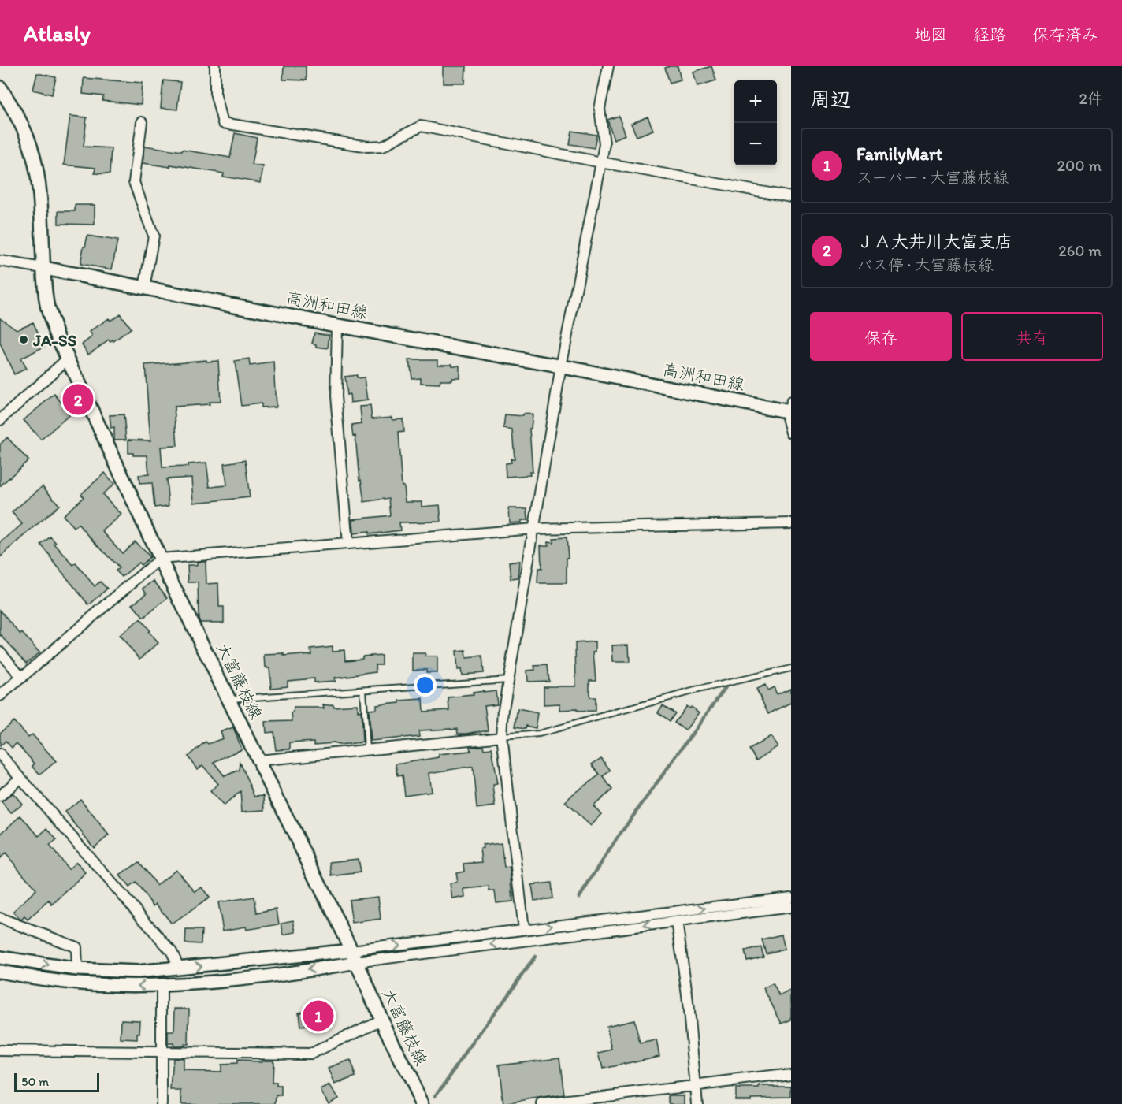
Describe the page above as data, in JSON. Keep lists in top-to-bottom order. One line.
{"streets":{"main road":["高洲和田線","大富藤枝線"]},"crossings":[["高洲和田線","大富藤枝線"]],"places":["JA-SS"],"scale_bar":"50 m","page":{"header":"Atlasly","nav":["地図","経路","保存済み"],"heading":["周辺","2件"],"map_buttons":["+","−"],"list":[{"mark":"1","name":"FamilyMart","note":"スーパー · 大富藤枝線","value":"200 m"},{"mark":"2","name":"ＪＡ大井川大富支店","note":"バス停 · 大富藤枝線","value":"260 m"}],"buttons":["保存","共有"],"pins":["2","1"],"scale":"50 m"}}
